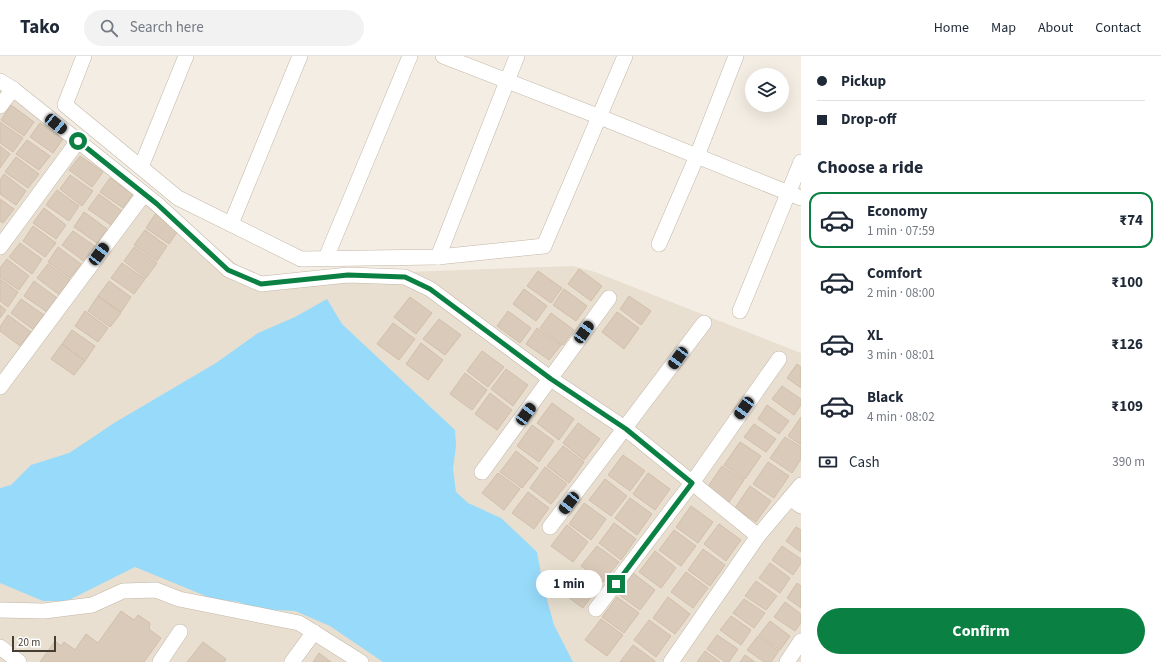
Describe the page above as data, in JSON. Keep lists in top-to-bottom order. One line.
{"scale_bar":"20 m","page":{"header":"Tako","search":"Search here","nav":["Home","Map","About","Contact"],"banner":["Pickup","Drop-off"],"heading":"Choose a ride","list":[{"name":"Economy","note":"1 min · 07:59","value":"₹74"},{"name":"Comfort","note":"2 min · 08:00","value":"₹100"},{"name":"XL","note":"3 min · 08:01","value":"₹126"},{"name":"Black","note":"4 min · 08:02","value":"₹109"}],"pay":["Cash","390 m"],"bubble":"1 min","buttons":"Confirm","scale":"20 m"}}
